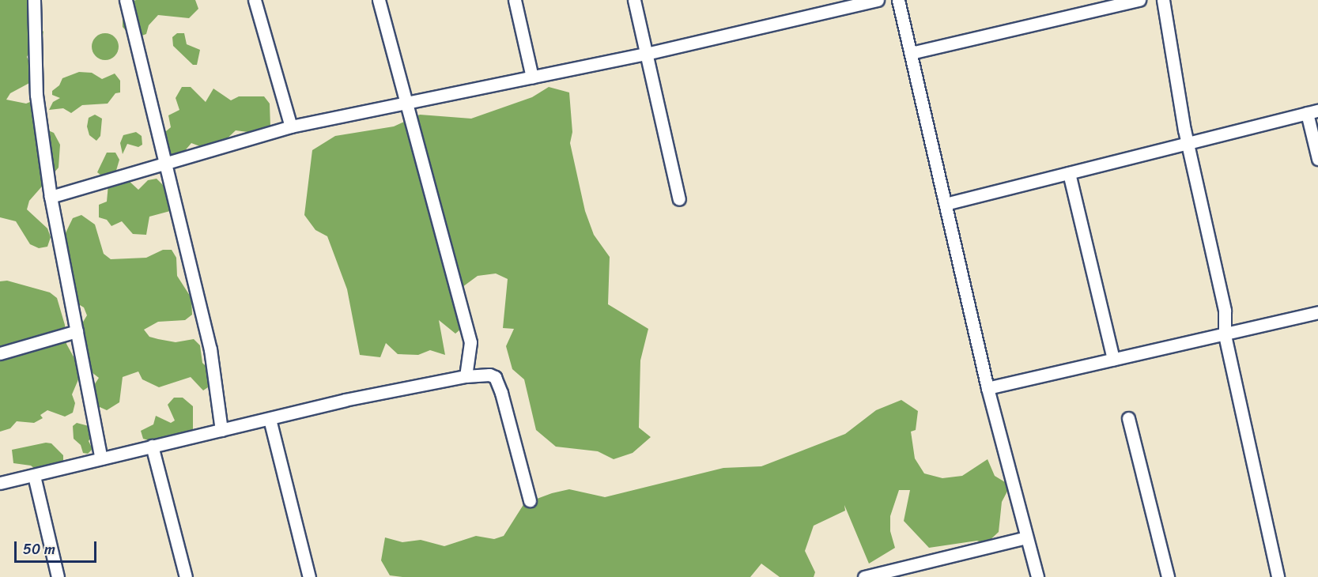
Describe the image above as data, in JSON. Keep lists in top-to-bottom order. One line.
{"scale_bar":"50 m"}
